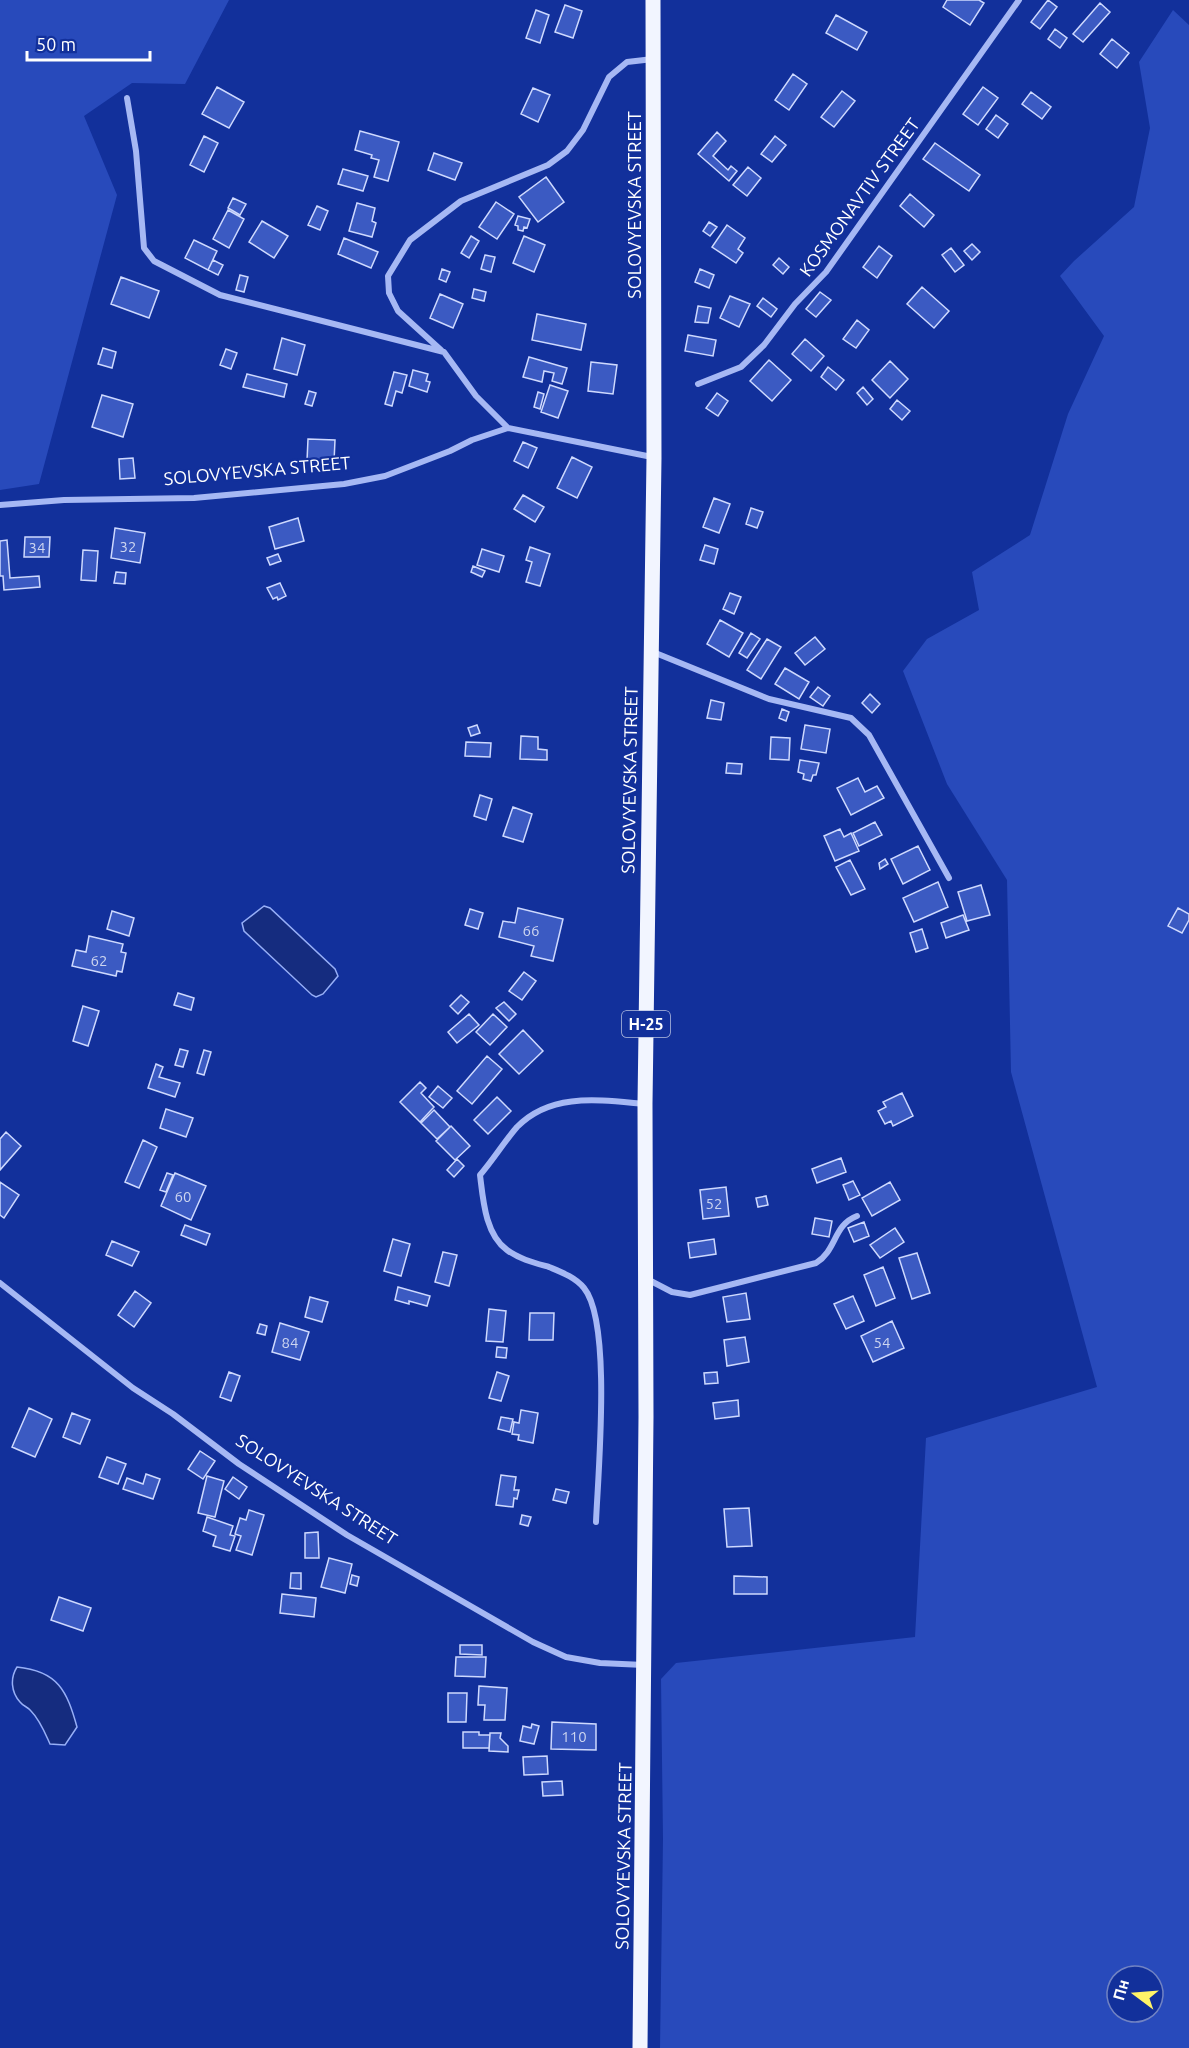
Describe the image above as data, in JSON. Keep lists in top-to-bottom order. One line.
{"streets":{"main road":["SOLOVYEVSKA STREET","Н-25"],"street":["KOSMONAVTIV STREET"]},"house_numbers":["32","34","66","62","60","52","84","54","110"],"scale_bar":"50 m","north":"left"}
